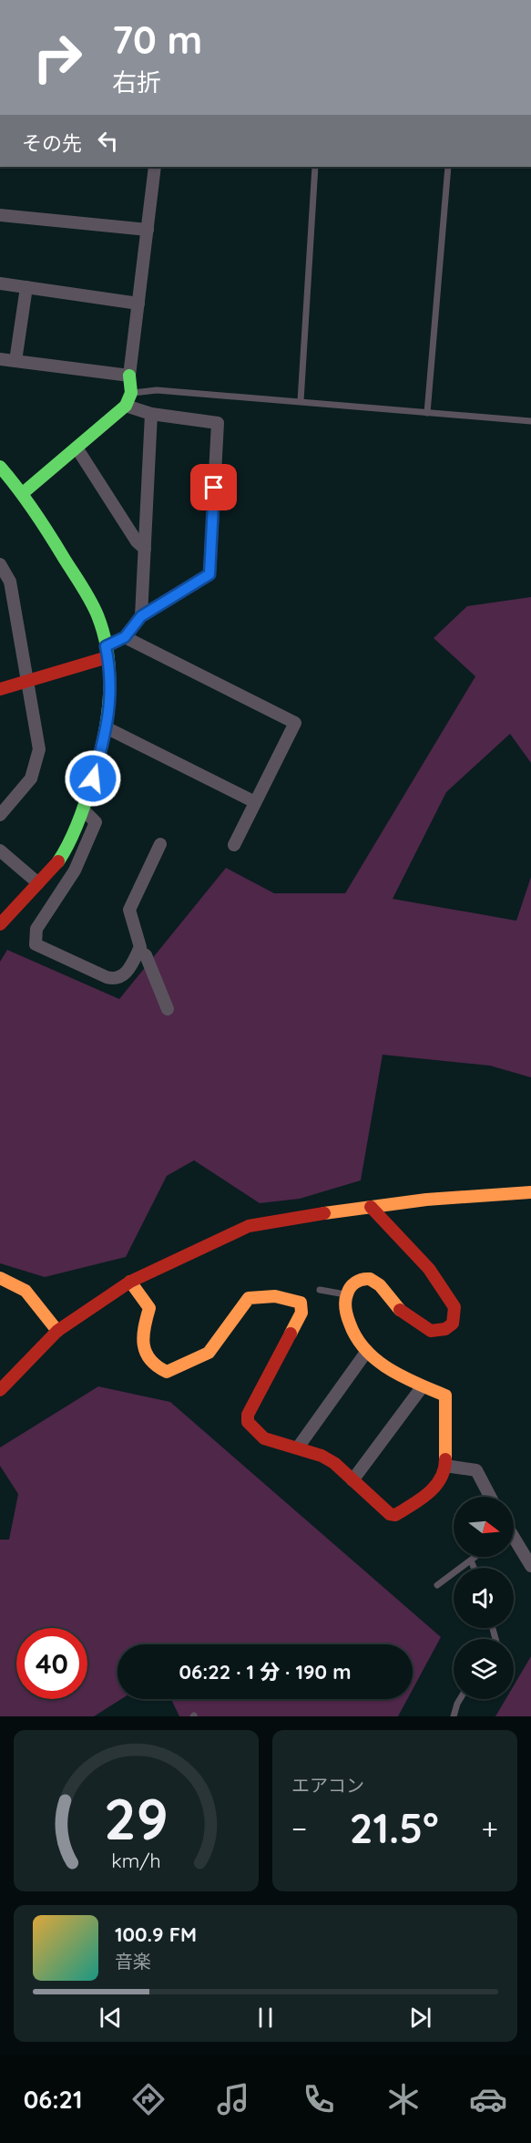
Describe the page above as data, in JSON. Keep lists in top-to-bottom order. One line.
{"north":"right","page":{"turn":["70 m","右折"],"then":"その先","limit":"40","trip":"06:22 · 1 分 · 190 m","tile":"エアコン","heat":["−","21.5°","+"],"song":["100.9 FM","音楽"],"tabs":"06:21","gauge":["29","km/h"]}}
